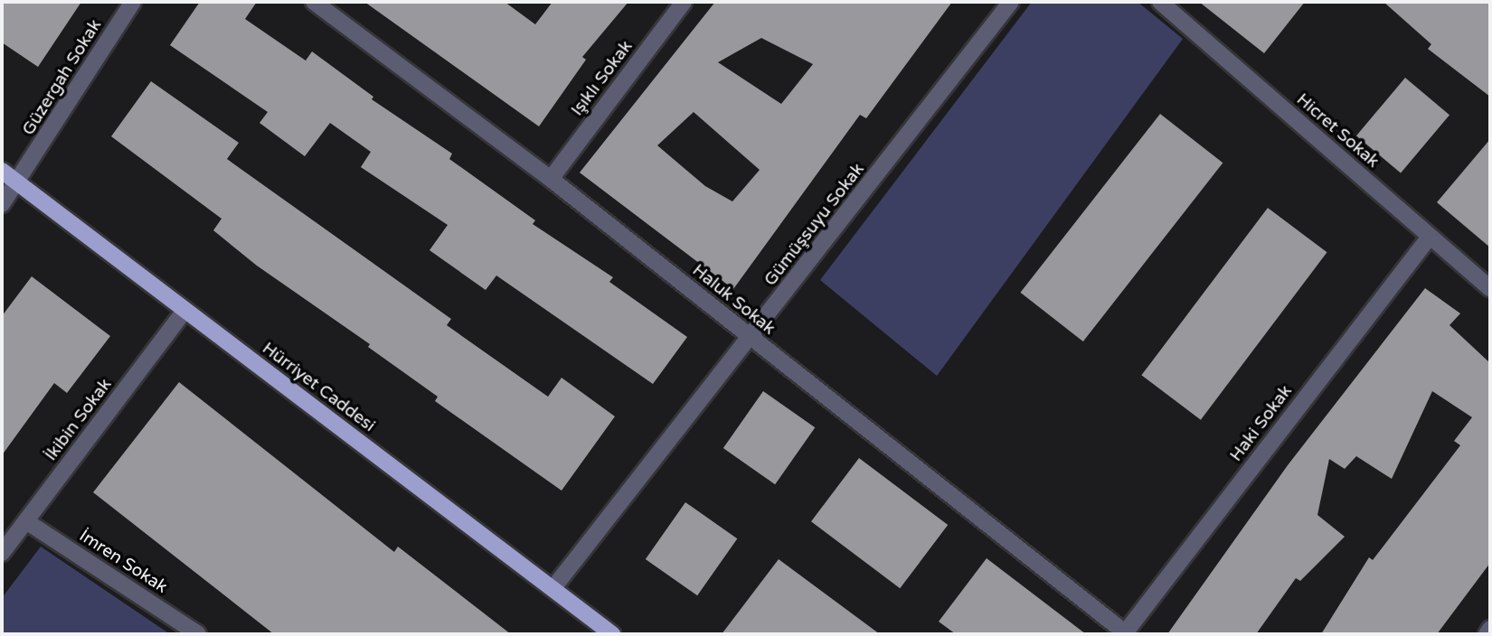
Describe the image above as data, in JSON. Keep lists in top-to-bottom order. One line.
{"streets":{"main road":["Hürriyet Caddesi"],"street":["Güzergah Sokak","Işıklı Sokak","Hicret Sokak","Gümüşsuyu Sokak","Haluk Sokak","İkibin Sokak","Haki Sokak","İmren Sokak"]},"crossings":[["Güzergah Sokak","Hürriyet Caddesi"],["Işıklı Sokak","Haluk Sokak"],["Hicret Sokak","Haki Sokak"],["Gümüşsuyu Sokak","Haluk Sokak"],["Gümüşsuyu Sokak","Hürriyet Caddesi"],["Haluk Sokak","Haki Sokak"],["Hürriyet Caddesi","İkibin Sokak"],["İkibin Sokak","İmren Sokak"]]}
